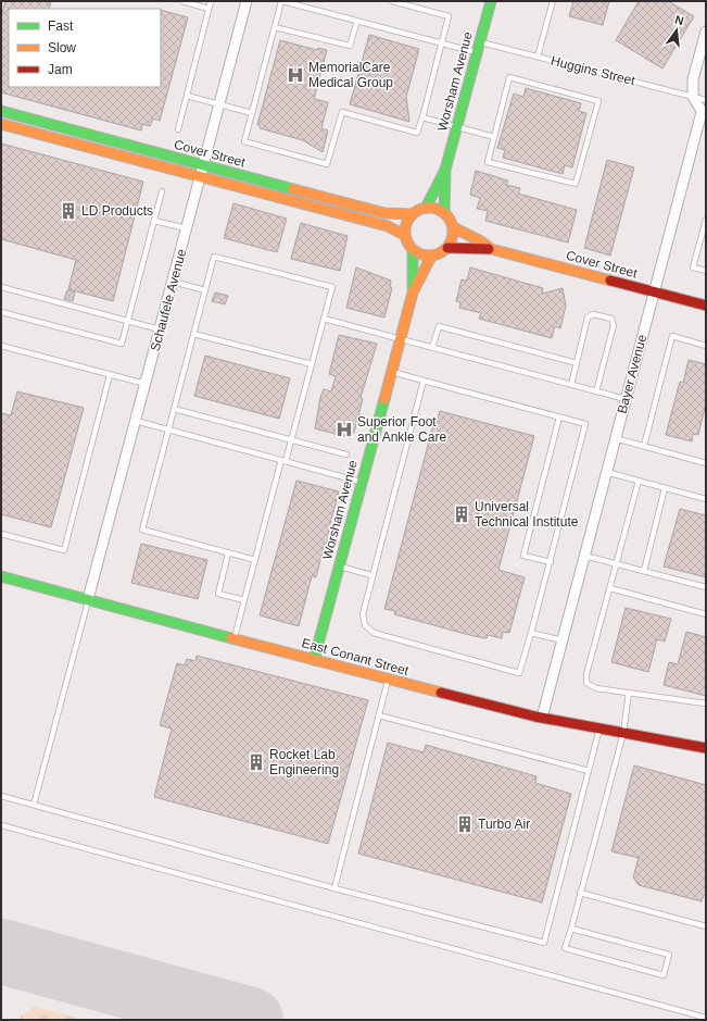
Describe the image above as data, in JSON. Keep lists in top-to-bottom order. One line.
{"streets":{"street":["Worsham Avenue","Cover Street","Schaufele Avenue","Bayer Avenue","East Conant Street"],"lane":["Huggins Street"]},"crossings":[["Huggins Street","Worsham Avenue"],["Huggins Street","Bayer Avenue"],["Worsham Avenue","Cover Street"],["Worsham Avenue","East Conant Street"],["Cover Street","Schaufele Avenue"],["Cover Street","Bayer Avenue"],["Schaufele Avenue","East Conant Street"],["Bayer Avenue","East Conant Street"]],"places":{"hospital":["MemorialCare Medical Group","Superior Foot and Ankle Care"],"building":["LD Products","Universal Technical Institute","Rocket Lab Engineering","Turbo Air"]},"legend":["Fast","Slow","Jam"],"north":"top"}
